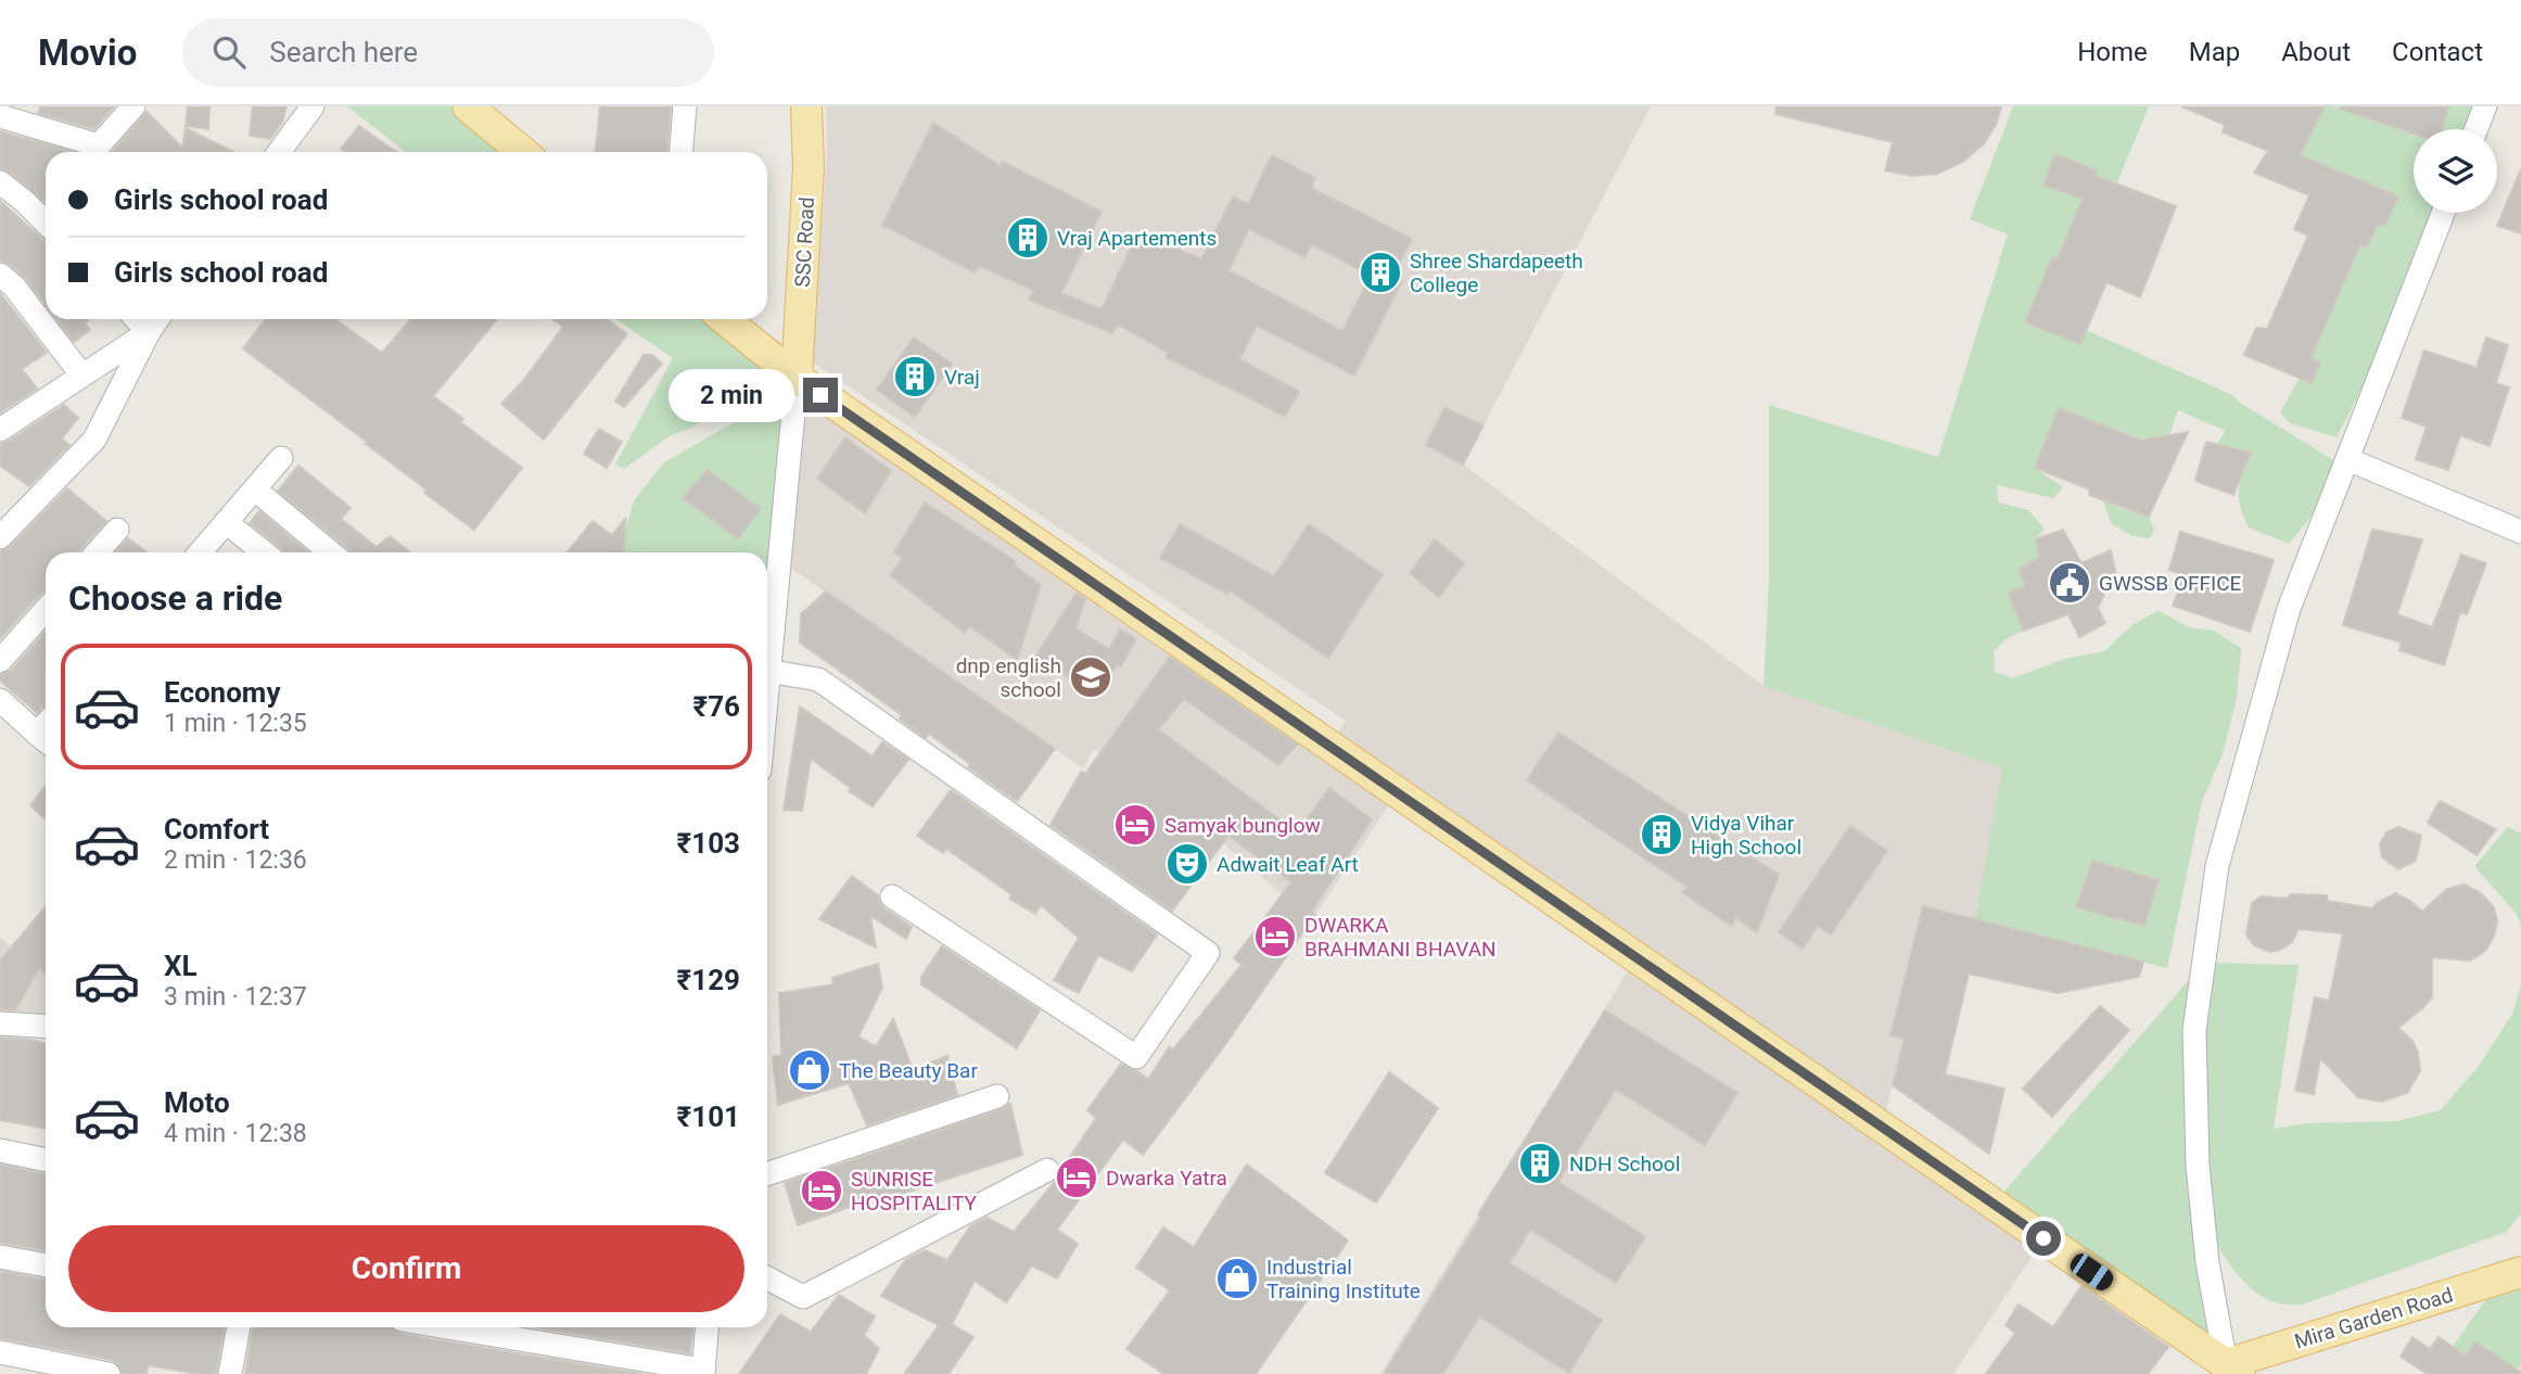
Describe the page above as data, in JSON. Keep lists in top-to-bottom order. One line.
{"streets":{"main road":["SSC Road","Mira Garden Road"]},"places":{"building":["Vraj Apartements","Shree Shardapeeth College","Vraj","Vidya Vihar High School","NDH School"],"public building":["GWSSB OFFICE"],"school or university":["dnp english school"],"hotel":["Samyak bunglow","DWARKA BRAHMANI BHAVAN","Dwarka Yatra","SUNRISE HOSPITALITY"],"theatre":["Adwait Leaf Art"],"shop":["The Beauty Bar","Industrial Training Institute"]},"page":{"header":"Movio","search":"Search here","nav":["Home","Map","About","Contact"],"banner":["Girls school road","Girls school road"],"bubble":"2 min","heading":"Choose a ride","list":[{"name":"Economy","note":"1 min · 12:35","value":"₹76"},{"name":"Comfort","note":"2 min · 12:36","value":"₹103"},{"name":"XL","note":"3 min · 12:37","value":"₹129"},{"name":"Moto","note":"4 min · 12:38","value":"₹101"}],"buttons":"Confirm"}}
